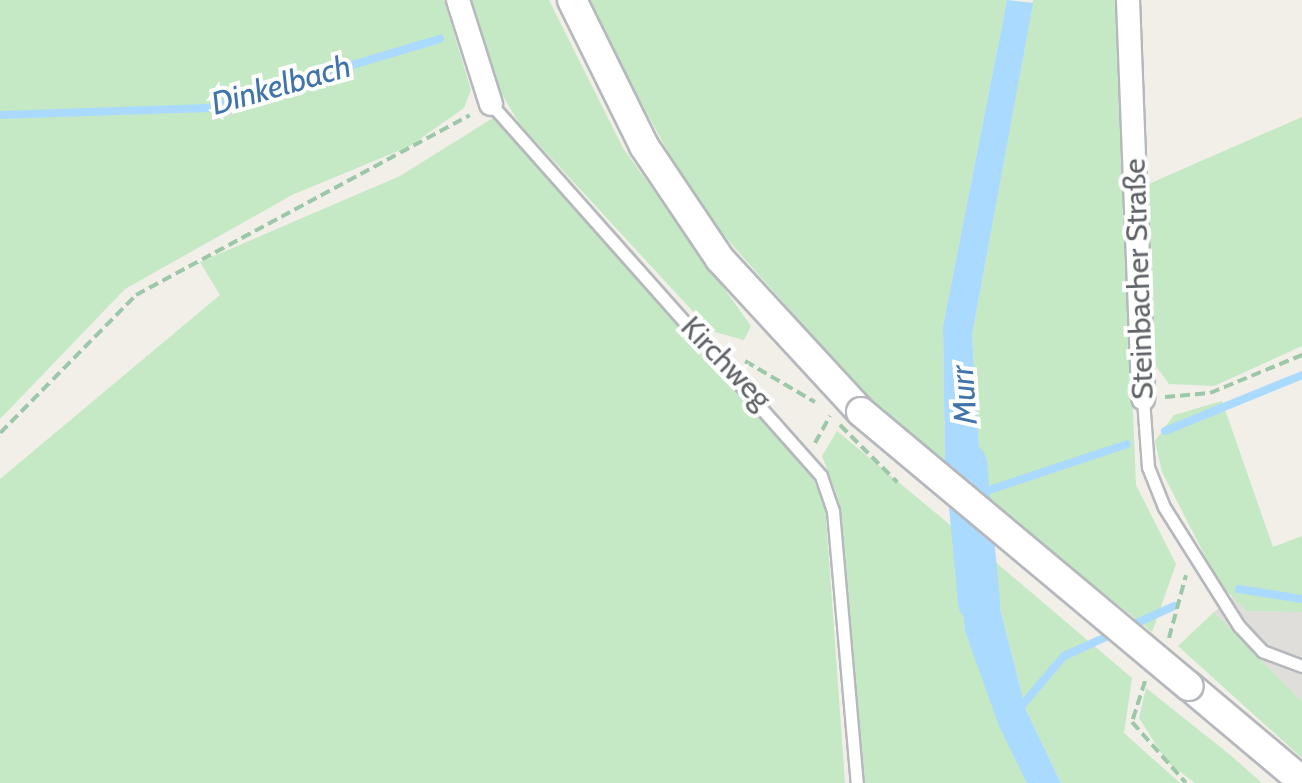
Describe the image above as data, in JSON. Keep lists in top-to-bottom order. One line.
{"streets":{"street":["Steinbacher Straße","Kirchweg"]},"water":["Dinkelbach","Murr"]}
